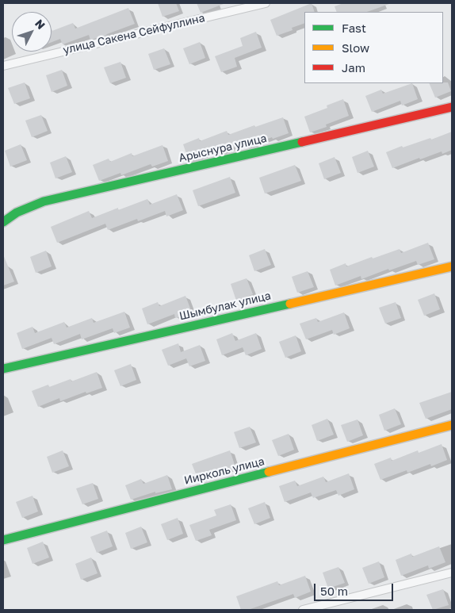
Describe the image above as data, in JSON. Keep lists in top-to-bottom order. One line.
{"streets":{"street":["улица Сакена Сейфуллина","Арыснура улица","Шымбулак улица","Иирколь улица"]},"legend":["Fast","Slow","Jam"],"scale_bar":"50 m","north":"top right"}
